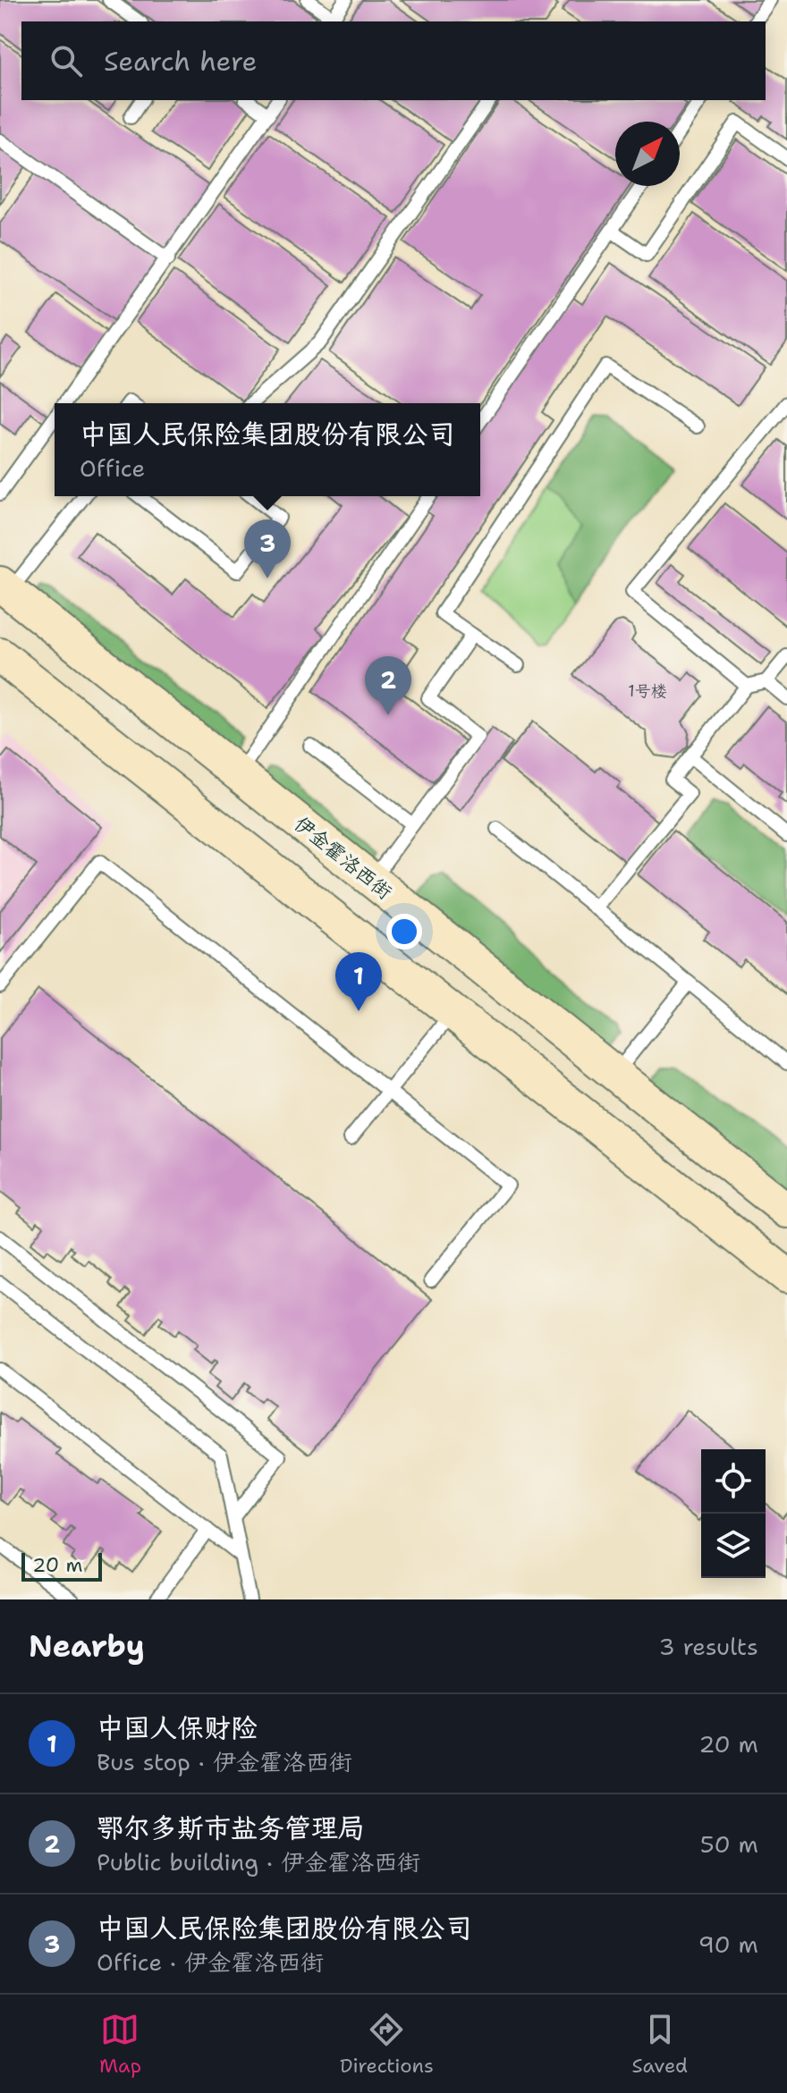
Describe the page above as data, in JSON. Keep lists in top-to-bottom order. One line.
{"streets":{"street":["伊金霍洛西街"]},"house_numbers":["1号楼"],"scale_bar":"20 m","north":"top right","page":{"search":"Search here","popup":["中国人民保险集团股份有限公司","Office"],"pins":["3","2","1"],"scale":"20 m","heading":["Nearby","3 results"],"list":[{"mark":"1","name":"中国人保财险","note":"Bus stop · 伊金霍洛西街","value":"20 m"},{"mark":"2","name":"鄂尔多斯市盐务管理局","note":"Public building · 伊金霍洛西街","value":"50 m"},{"mark":"3","name":"中国人民保险集团股份有限公司","note":"Office · 伊金霍洛西街","value":"90 m"}],"nav":["Map","Directions","Saved"]}}
